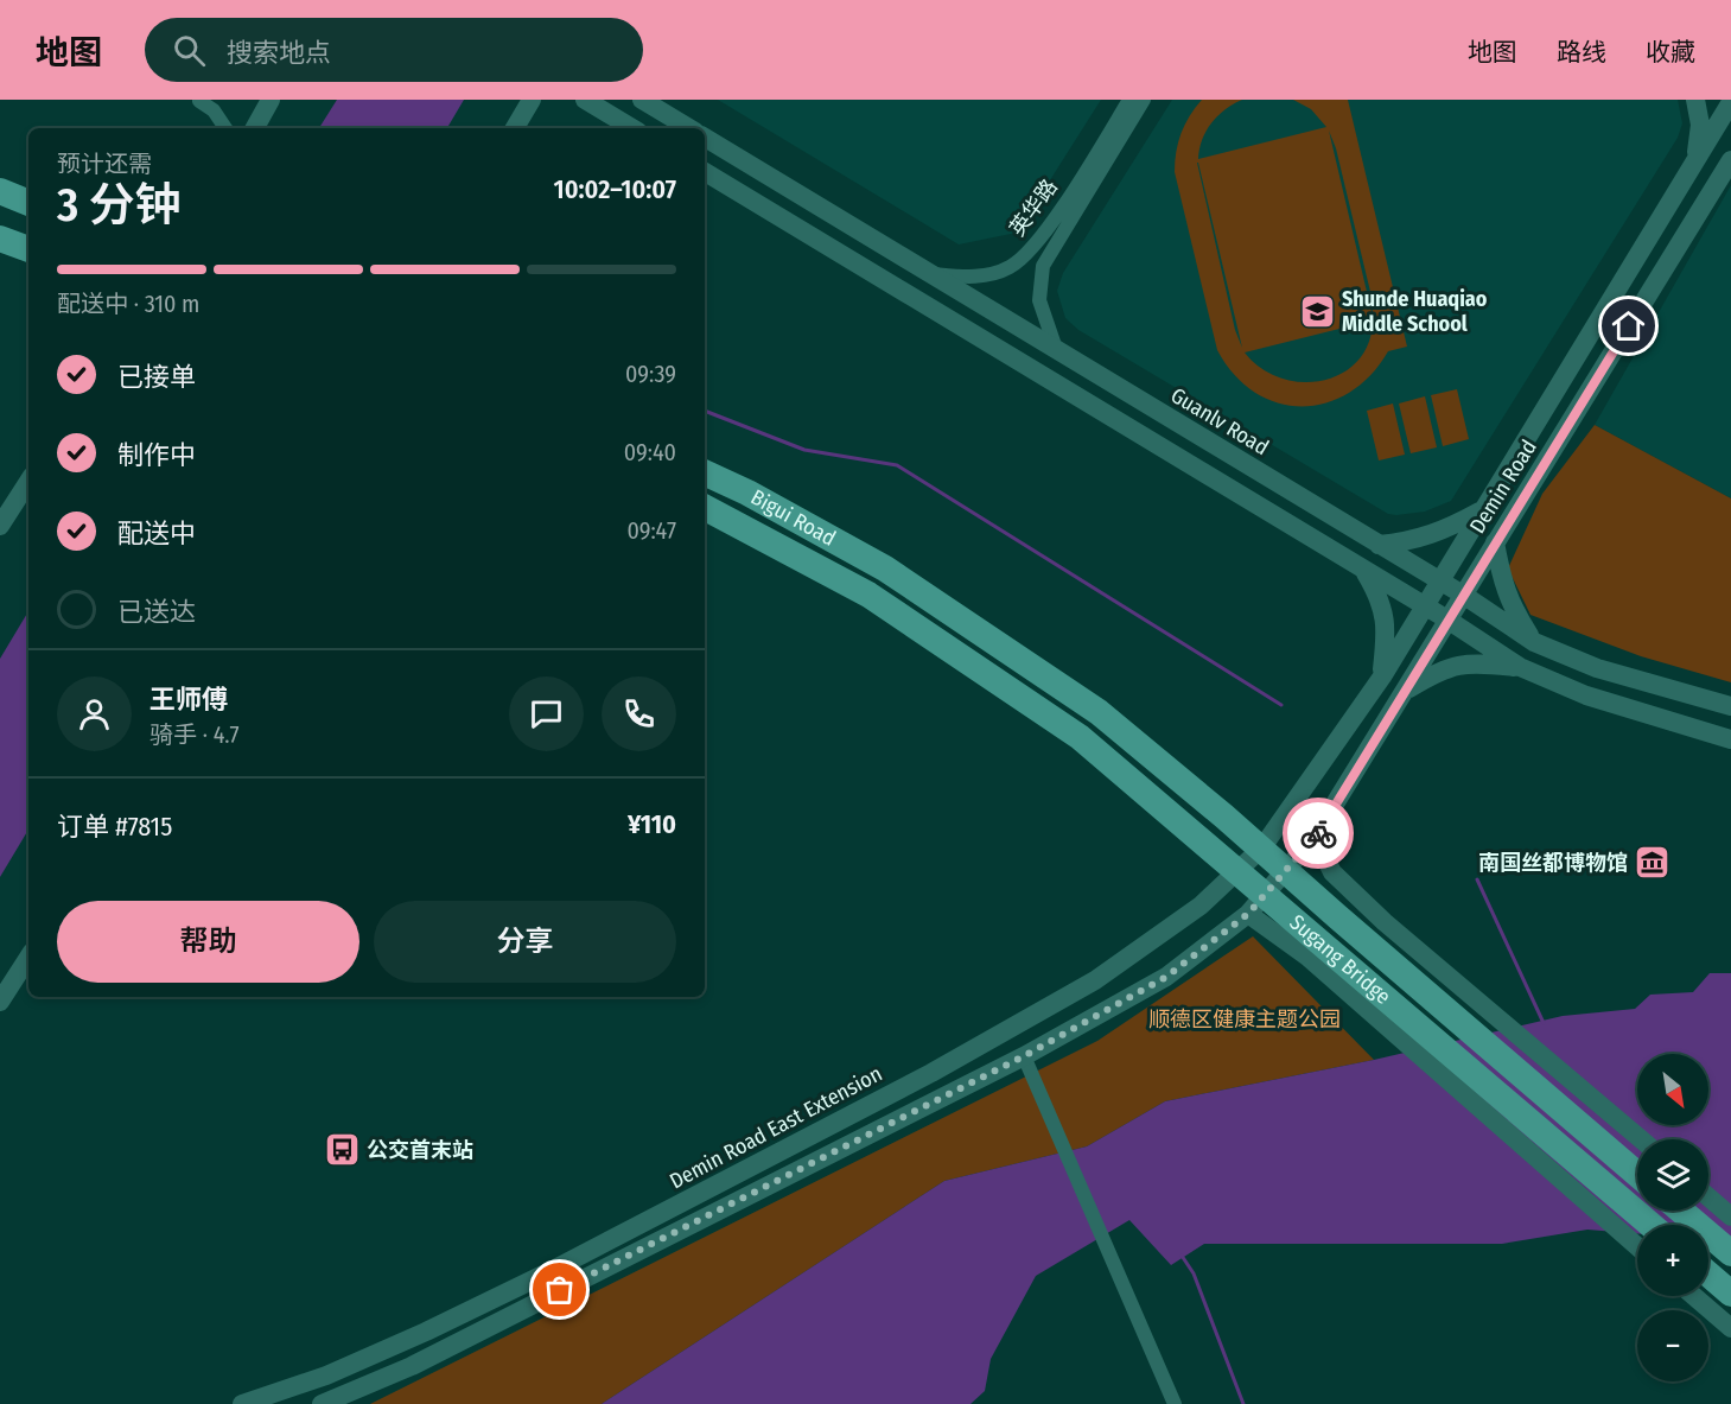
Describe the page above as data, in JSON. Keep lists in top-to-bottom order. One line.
{"streets":{"highway":["Bigui Road","Sugang Bridge"],"main road":["Guanlv Road","Demin Road","Demin Road East Extension"],"street":["英华路"]},"crossings":[["英华路","Guanlv Road"],["Guanlv Road","Demin Road"],["Guanlv Road","Demin Road East Extension"],["Bigui Road","Sugang Bridge"]],"parks":["顺德区健康主题公园"],"places":{"school or university":["Shunde Huaqiao Middle School"],"museum":["南国丝都博物馆"],"bus stop":["公交首末站"]},"north":"bottom right","page":{"header":"地图","search":"搜索地点","nav":["地图","路线","收藏"],"heading":["3 分钟","预计还需","10:02–10:07"],"panel":["王师傅","骑手 · 4.7","订单 #7815","¥110"],"bar":"配送中 · 310 m","list":[["已接单","09:39"],["制作中","09:40"],["配送中","09:47"],"已送达"],"buttons":["帮助","分享"],"map_buttons":["+","−"]}}
